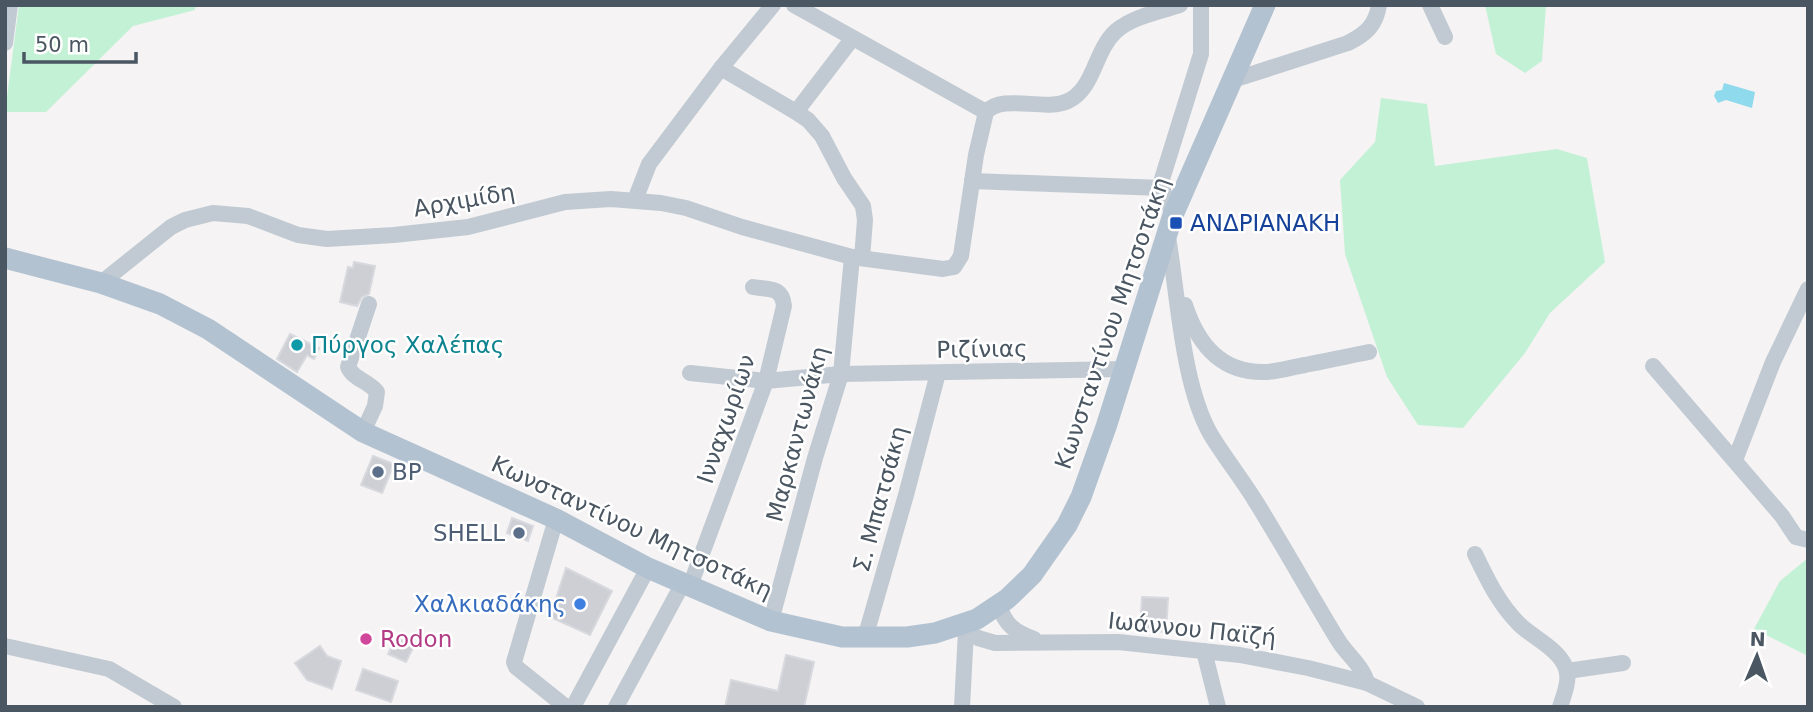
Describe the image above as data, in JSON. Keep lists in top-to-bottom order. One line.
{"streets":{"main road":["Κωνσταντίνου Μητσοτάκη"],"street":["Αρχιμίδη","Ριζίνιας","Ινναχωρίων","Μαρκαντωνάκη","Σ. Μπατσάκη","Ιωάννου Παϊζή"]},"crossings":[["Αρχιμίδη","Κωνσταντίνου Μητσοτάκη"],["Αρχιμίδη","Μαρκαντωνάκη"],["Κωνσταντίνου Μητσοτάκη","Ριζίνιας"],["Κωνσταντίνου Μητσοτάκη","Ινναχωρίων"],["Κωνσταντίνου Μητσοτάκη","Μαρκαντωνάκη"],["Κωνσταντίνου Μητσοτάκη","Σ. Μπατσάκη"],["Κωνσταντίνου Μητσοτάκη","Ιωάννου Παϊζή"],["Ριζίνιας","Ινναχωρίων"],["Ριζίνιας","Μαρκαντωνάκη"],["Ριζίνιας","Σ. Μπατσάκη"]],"places":{"transit":["ΑΝΔΡΙΑΝΑΚΗ"],"other":["Πύργος Χαλέπας","BP","SHELL","Χαλκιαδάκης","Rodon"]},"scale_bar":"50 m","north":"top"}
